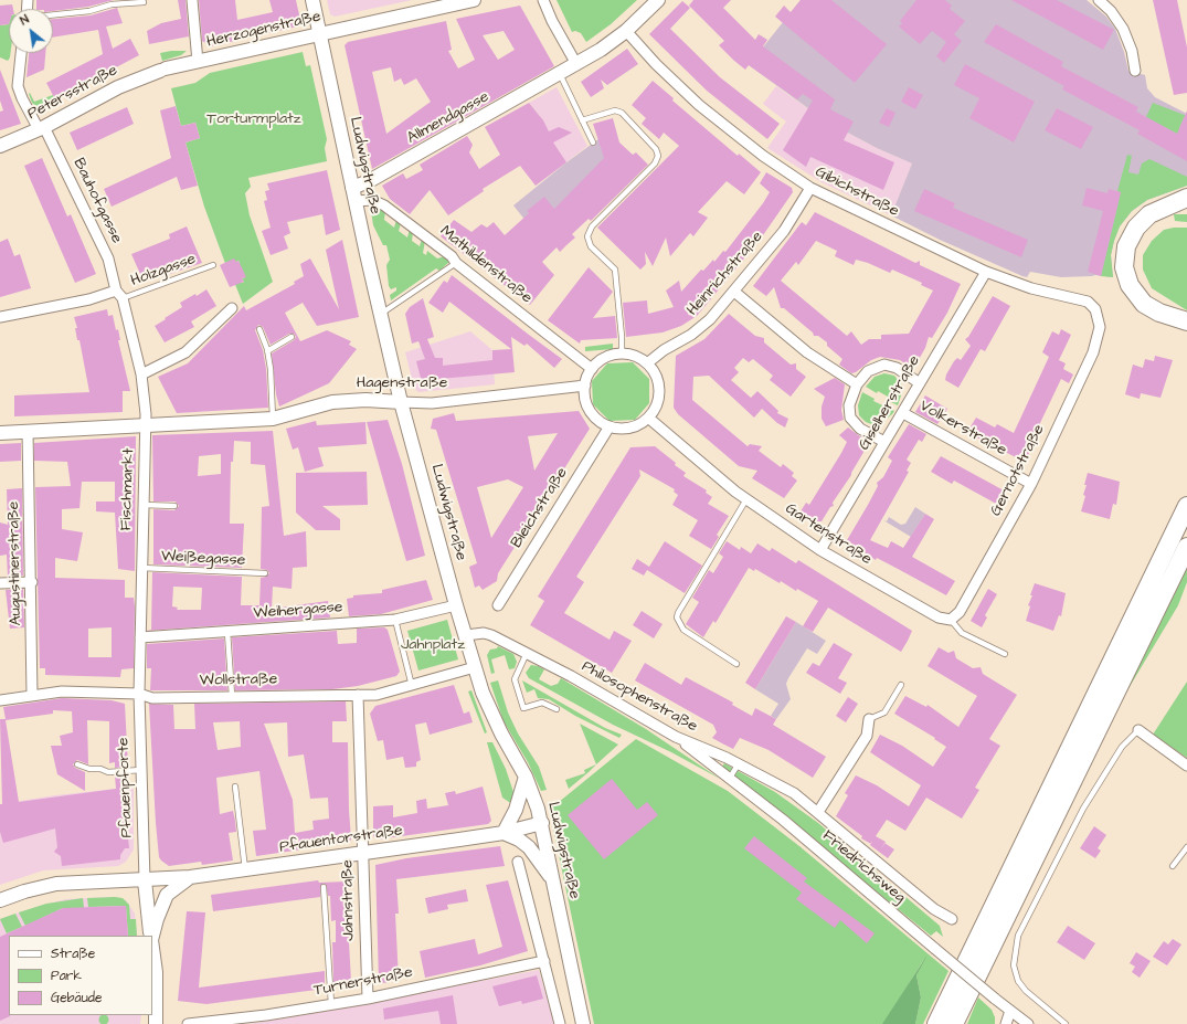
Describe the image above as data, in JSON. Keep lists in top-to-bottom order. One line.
{"streets":{"street":["Herzogenstraße","Petersstraße","Allmendgasse","Ludwigstraße","Gibichstraße","Bauhofgasse","Mathildenstraße","Heinrichstraße","Hagenstraße","Giselherstraße","Volkerstraße","Gernotstraße","Fischmarkt","Bleichstraße","Gartenstraße","Augustinerstraße","Weihergasse","Wollstraße","Philosophenstraße","Pfauenpforte","Pfauentorstraße","Friedrichsweg","Jahnstraße","Turnerstraße"],"lane":["Holzgasse","Weißegasse"]},"crossings":[["Herzogenstraße","Petersstraße"],["Herzogenstraße","Ludwigstraße"],["Petersstraße","Bauhofgasse"],["Allmendgasse","Ludwigstraße"],["Allmendgasse","Gibichstraße"],["Allmendgasse","Mathildenstraße"],["Ludwigstraße","Mathildenstraße"],["Ludwigstraße","Hagenstraße"],["Ludwigstraße","Weihergasse"],["Ludwigstraße","Wollstraße"],["Ludwigstraße","Philosophenstraße"],["Ludwigstraße","Pfauentorstraße"],["Gibichstraße","Heinrichstraße"],["Gibichstraße","Giselherstraße"],["Gibichstraße","Gernotstraße"],["Bauhofgasse","Holzgasse"],["Bauhofgasse","Fischmarkt"],["Mathildenstraße","Heinrichstraße"],["Mathildenstraße","Hagenstraße"],["Mathildenstraße","Bleichstraße"],["Mathildenstraße","Gartenstraße"],["Holzgasse","Fischmarkt"],["Heinrichstraße","Hagenstraße"],["Heinrichstraße","Bleichstraße"],["Heinrichstraße","Gartenstraße"],["Hagenstraße","Fischmarkt"],["Hagenstraße","Bleichstraße"],["Hagenstraße","Gartenstraße"],["Hagenstraße","Augustinerstraße"],["Giselherstraße","Volkerstraße"],["Giselherstraße","Gartenstraße"],["Volkerstraße","Gernotstraße"],["Gernotstraße","Gartenstraße"],["Fischmarkt","Weißegasse"],["Fischmarkt","Weihergasse"],["Fischmarkt","Wollstraße"],["Fischmarkt","Pfauenpforte"],["Bleichstraße","Gartenstraße"],["Augustinerstraße","Wollstraße"],["Wollstraße","Pfauenpforte"],["Wollstraße","Jahnstraße"],["Philosophenstraße","Friedrichsweg"],["Pfauenpforte","Pfauentorstraße"],["Pfauentorstraße","Jahnstraße"],["Jahnstraße","Turnerstraße"]],"parks":["Torturmplatz","Jahnplatz"],"legend":["Straße","Park","Gebäude"],"north":"top left"}
